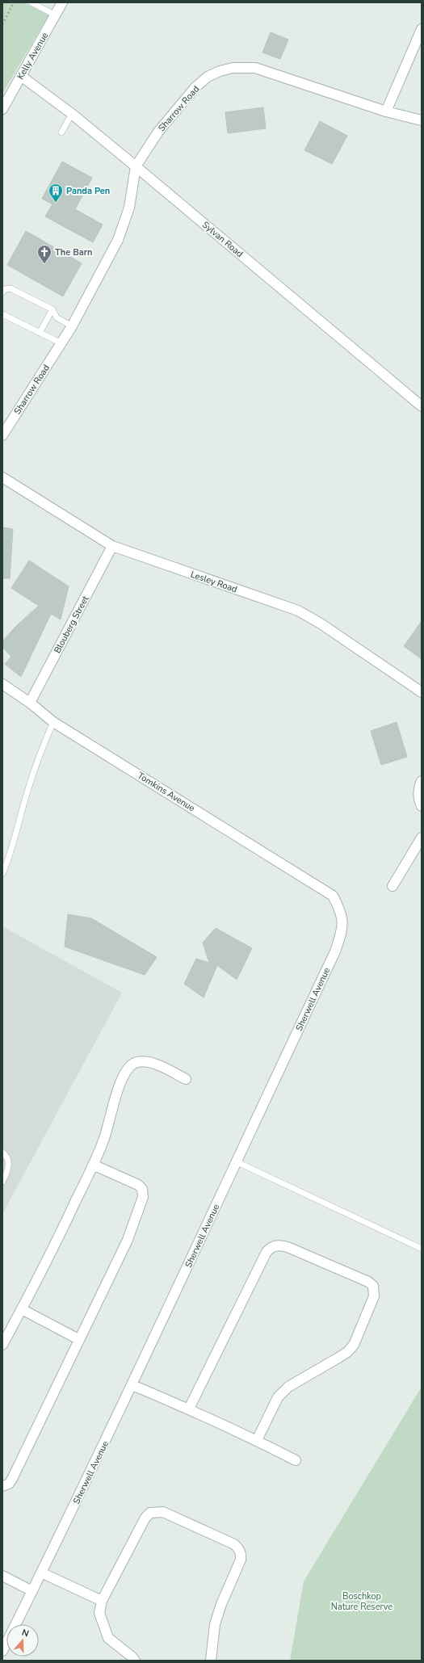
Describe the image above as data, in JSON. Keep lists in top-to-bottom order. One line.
{"streets":{"street":["Kelly Avenue","Sharrow Road","Sylvan Road","Lesley Road","Blouberg Street","Tomkins Avenue","Sherwell Avenue"]},"crossings":[["Kelly Avenue","Sylvan Road"],["Sharrow Road","Sylvan Road"],["Lesley Road","Blouberg Street"],["Blouberg Street","Tomkins Avenue"],["Tomkins Avenue","Sherwell Avenue"]],"parks":["Boschkop Nature Reserve"],"places":{"building":["Panda Pen"],"church":["The Barn"]},"north":"top"}
